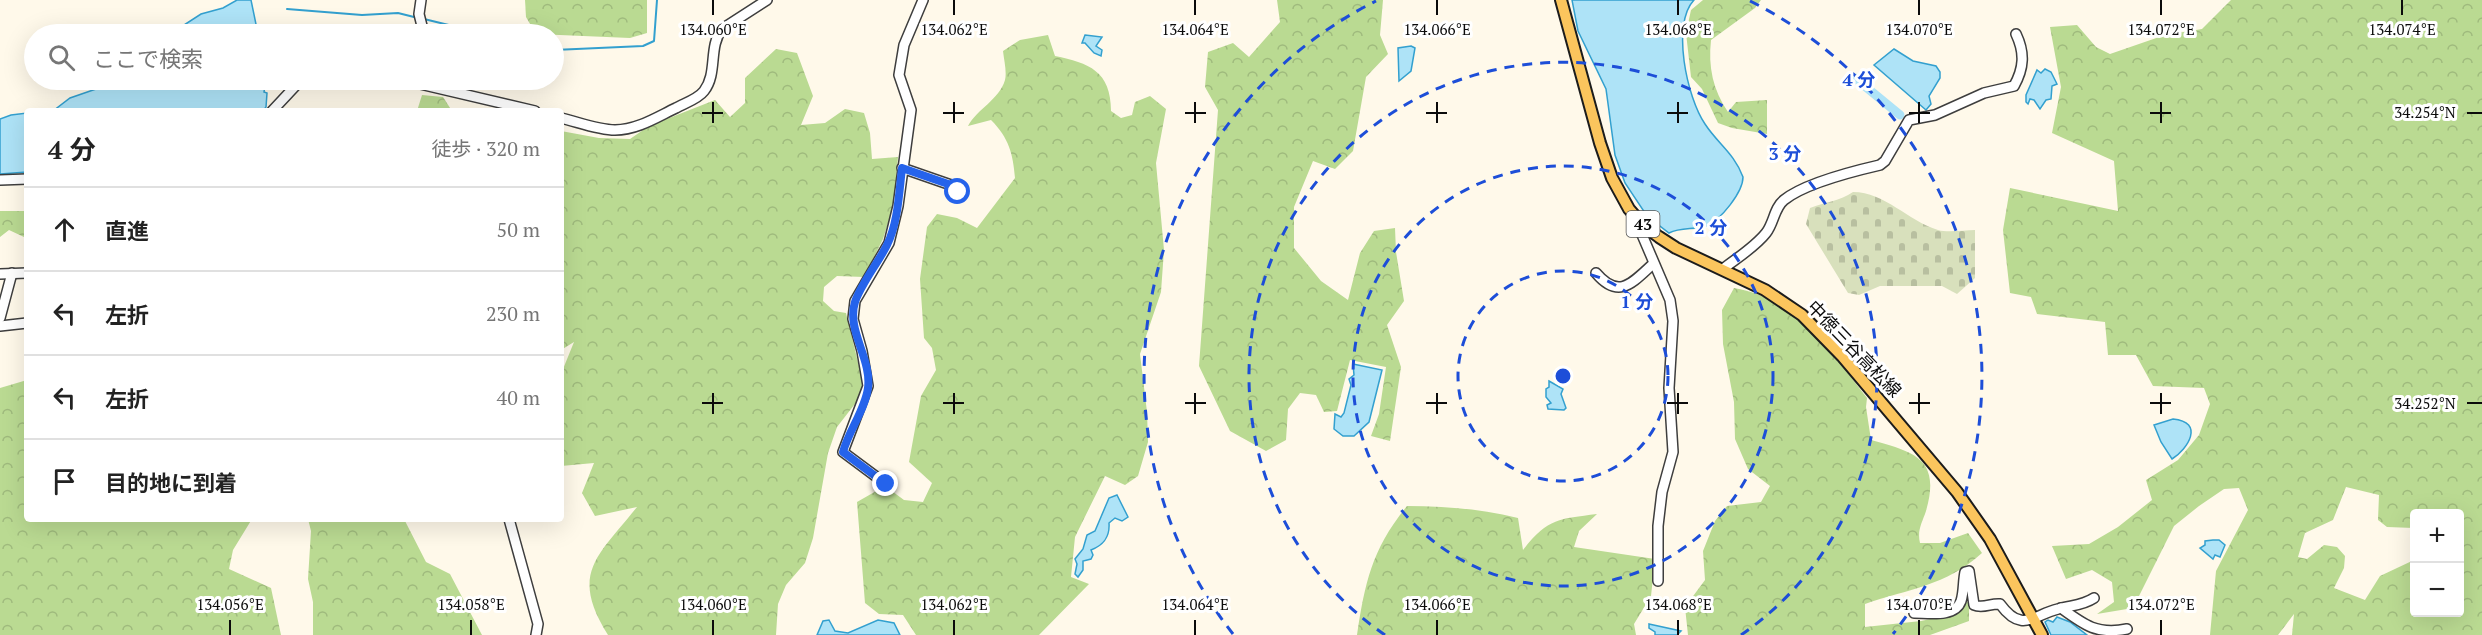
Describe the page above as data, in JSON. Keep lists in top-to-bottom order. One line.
{"streets":{"main road":["43","中徳三谷高松線"]},"page":{"search":"ここで検索","heading":["4 分","徒歩 · 320 m"],"list":[["直進","50 m"],["左折","230 m"],["左折","40 m"],"目的地に到着"],"map_buttons":["+","−"]},"coordinates":["134.060°E","134.062°E","134.064°E","134.066°E","134.068°E","134.070°E","134.072°E","134.074°E","34.254°N","34.252°N","134.056°E","134.058°E"],"rings":["4 分","3 分","2 分","1 分"]}
